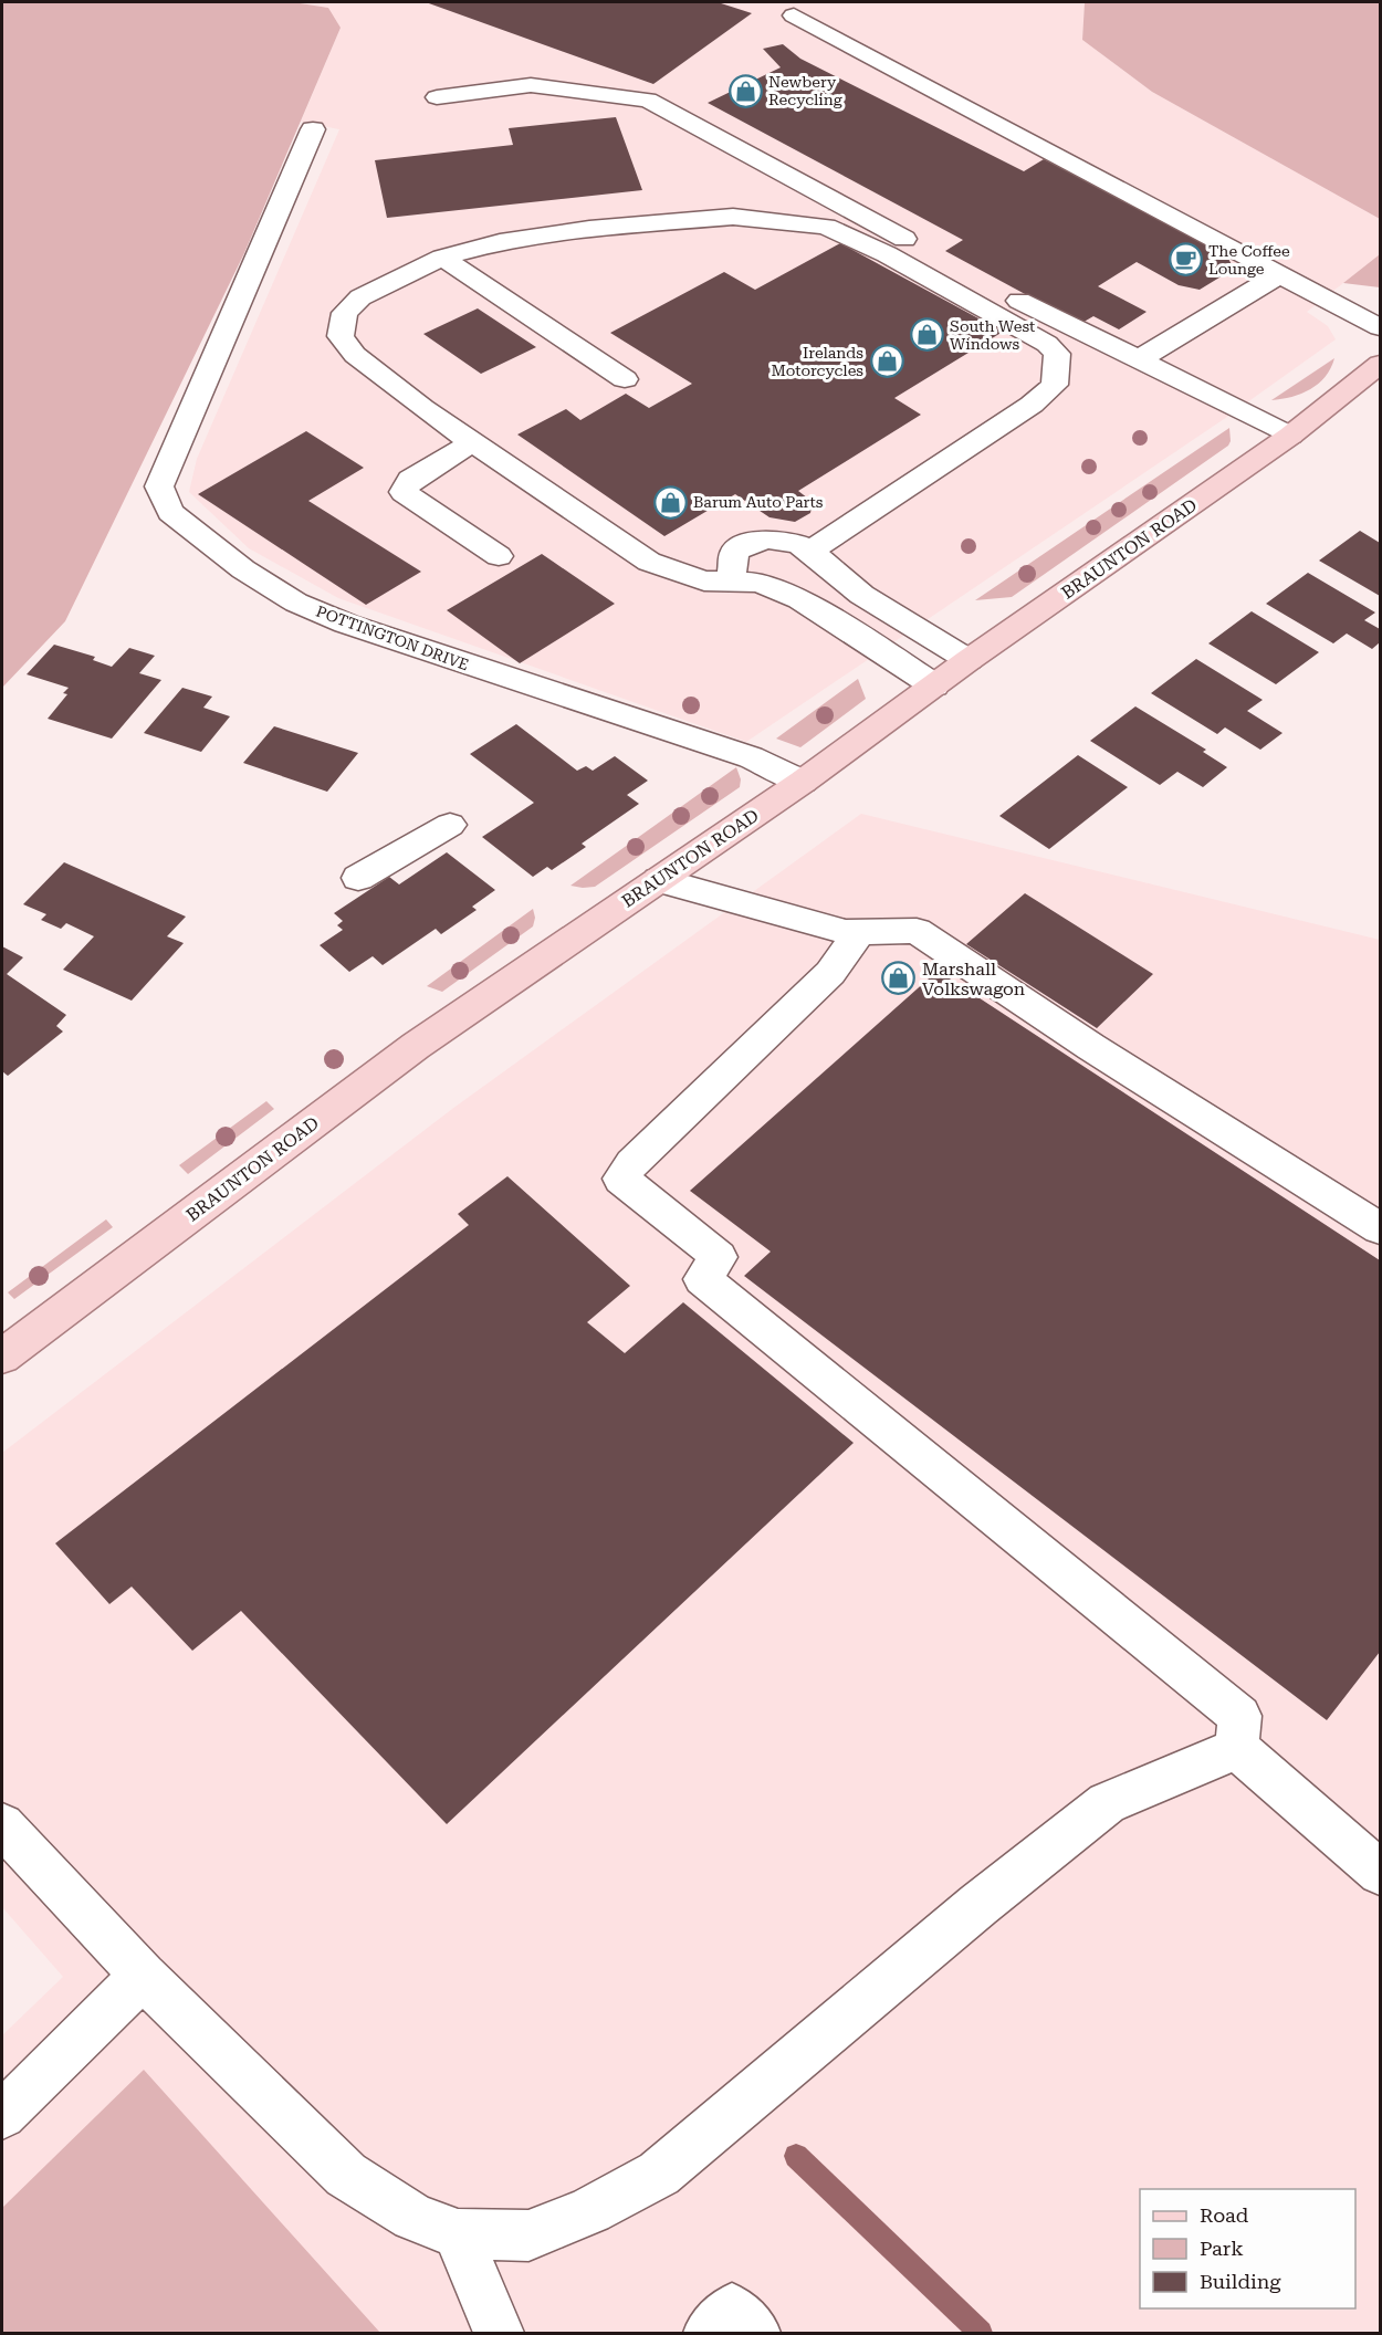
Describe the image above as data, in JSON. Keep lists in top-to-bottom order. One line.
{"streets":{"main road":["BRAUNTON ROAD"],"street":["POTTINGTON DRIVE"]},"crossings":[["BRAUNTON ROAD","POTTINGTON DRIVE"]],"places":{"shop":["Newbery Recycling","South West Windows","Irelands Motorcycles","Barum Auto Parts","Marshall Volkswagon"],"cafe":["The Coffee Lounge"]},"legend":["Road","Park","Building"]}
